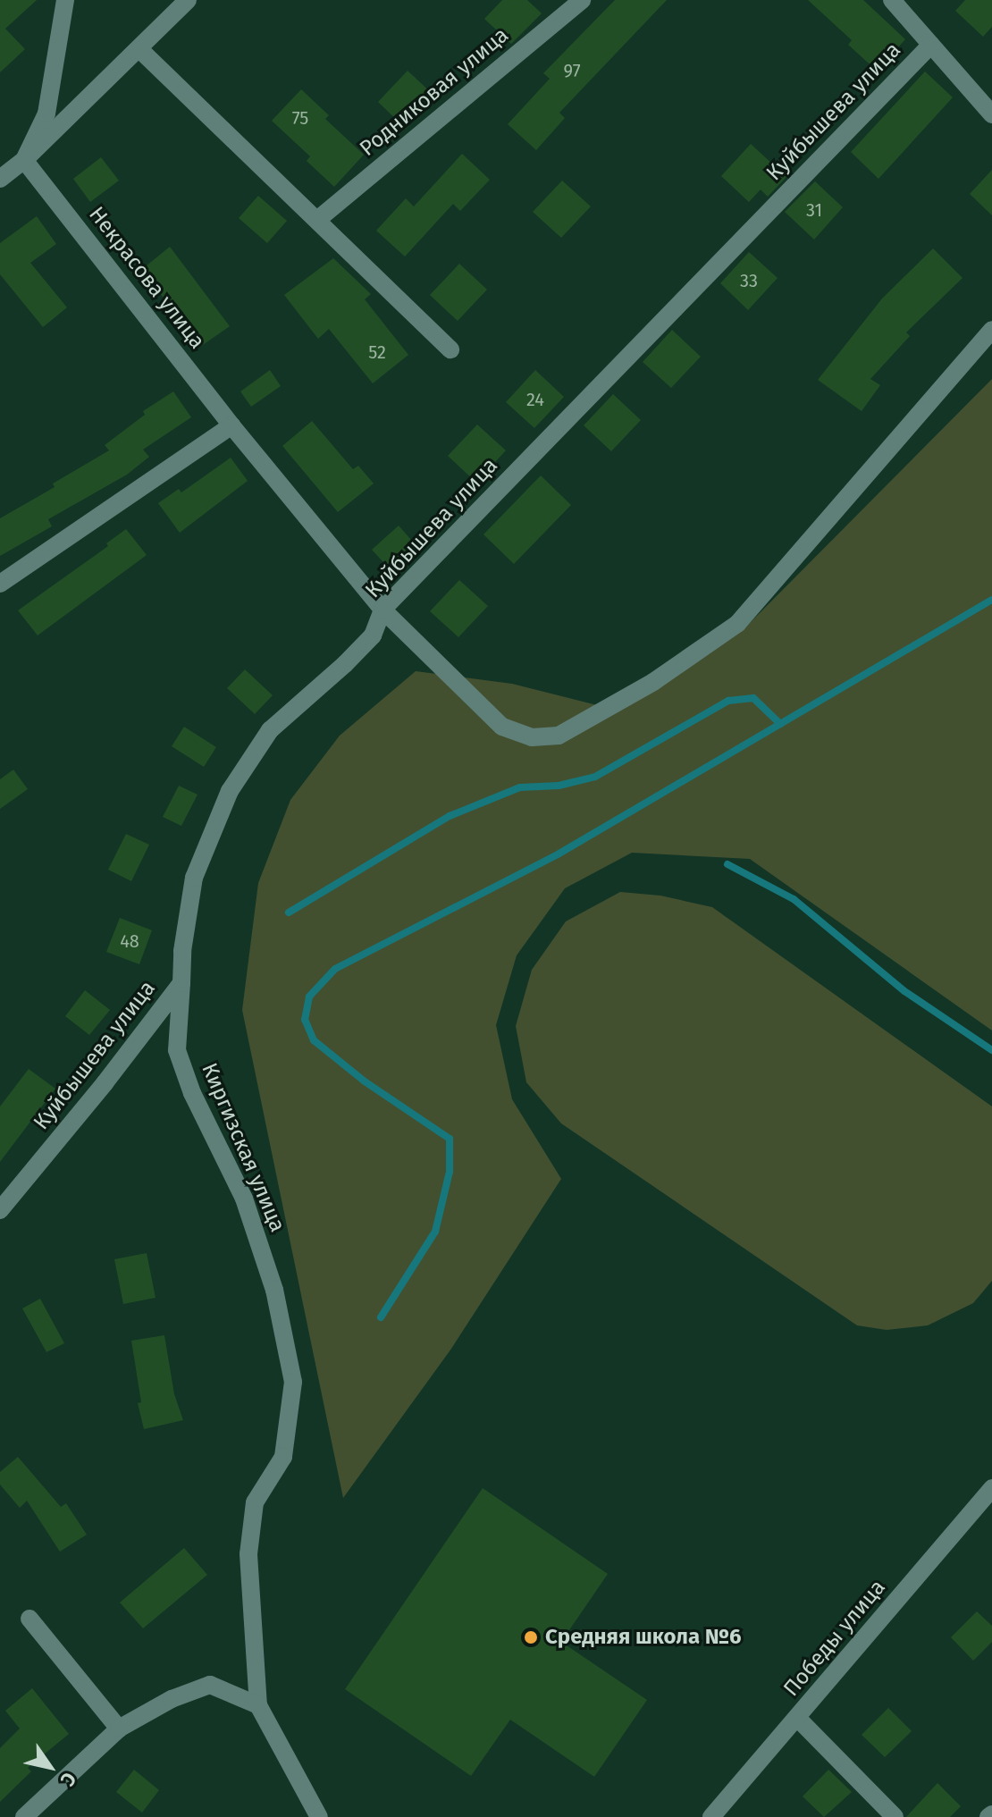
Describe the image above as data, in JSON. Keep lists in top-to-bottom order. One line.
{"streets":{"street":["Родниковая улица","Куйбышева улица","Некрасова улица","Киргизская улица","Победы улица"]},"crossings":[["Куйбышева улица","Некрасова улица"],["Куйбышева улица","Киргизская улица"]],"places":["Средняя школа №6"],"house_numbers":["97","75","31","33","52","24","48"],"north":"bottom right"}
